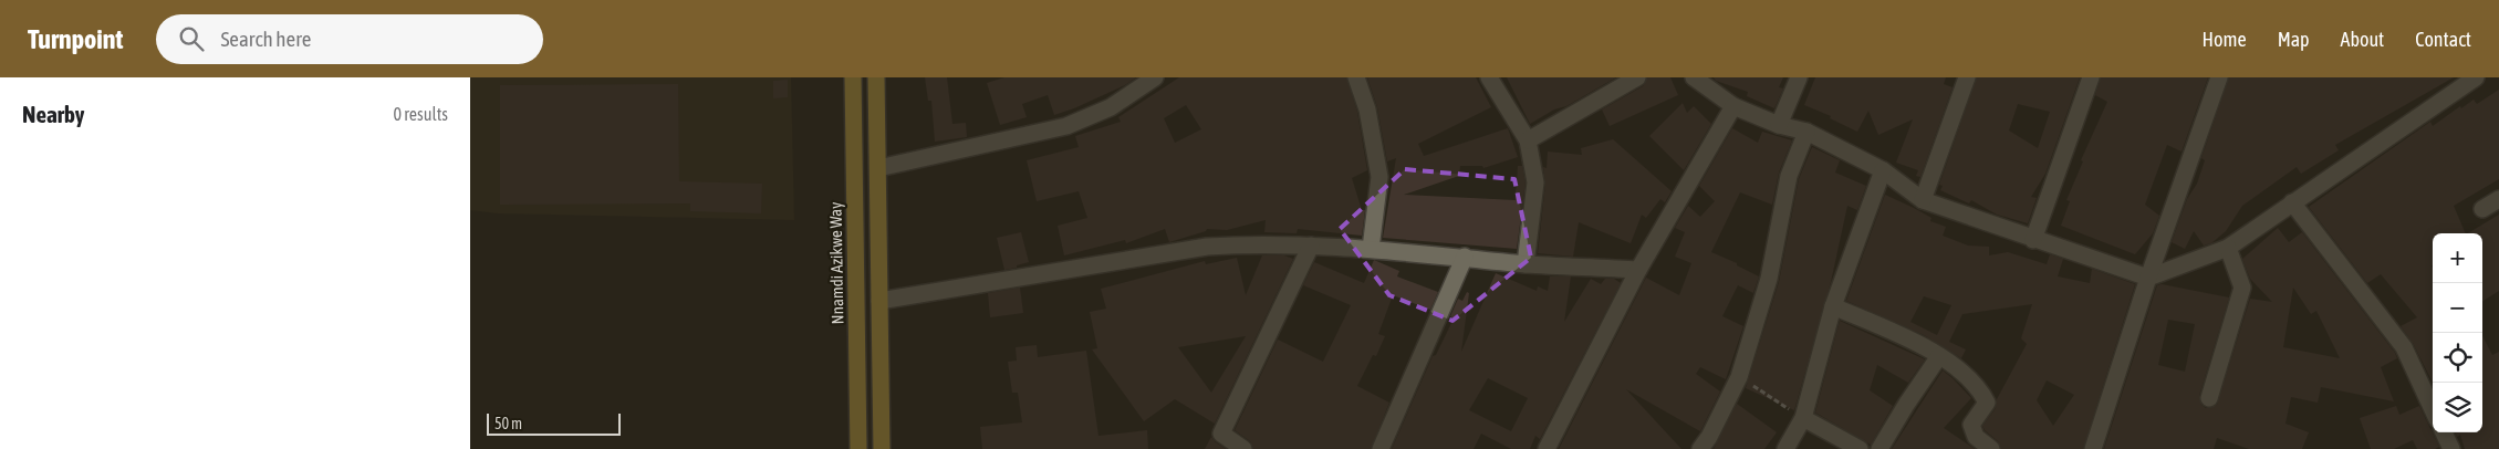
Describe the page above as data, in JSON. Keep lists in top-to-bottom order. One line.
{"streets":{"highway":["Nnamdi Azikwe Way"]},"scale_bar":"50 m","page":{"header":"Turnpoint","search":"Search here","nav":["Home","Map","About","Contact"],"heading":["Nearby","0 results"],"map_buttons":["+","−"],"scale":"50 m"}}
